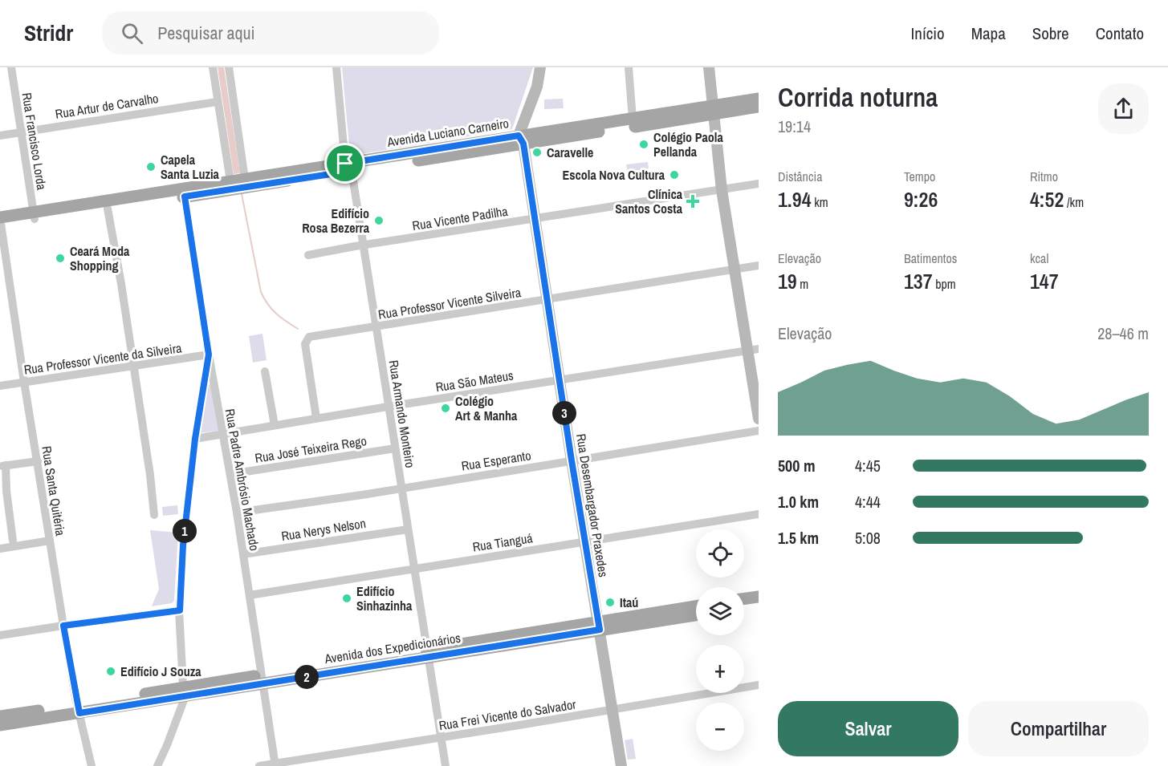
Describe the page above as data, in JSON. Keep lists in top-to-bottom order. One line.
{"streets":{"main road":["Avenida Luciano Carneiro","Avenida dos Expedicionários"],"street":["Rua Artur de Carvalho","Rua Francisco Lorda","Rua Vicente Padilha","Rua Professor Vicente Silveira","Rua Professor Vicente da Silveira","Rua São Mateus","Rua Armando Monteiro","Rua José Teixeira Rego","Rua Esperanto","Rua Padre Ambrósio Machado","Rua Santa Quitéria","Rua Desembargador Praxedes","Rua Nerys Nelson","Rua Tianguá","Rua Frei Vicente do Salvador"]},"crossings":[["Rua Artur de Carvalho","Rua Francisco Lorda"],["Avenida Luciano Carneiro","Rua Francisco Lorda"],["Avenida Luciano Carneiro","Rua Armando Monteiro"],["Avenida Luciano Carneiro","Rua Padre Ambrósio Machado"],["Avenida Luciano Carneiro","Rua Santa Quitéria"],["Avenida Luciano Carneiro","Rua Desembargador Praxedes"],["Rua Vicente Padilha","Rua Armando Monteiro"],["Rua Vicente Padilha","Rua Desembargador Praxedes"],["Rua Professor Vicente Silveira","Rua São Mateus"],["Rua Professor Vicente Silveira","Rua Armando Monteiro"],["Rua Professor Vicente Silveira","Rua Desembargador Praxedes"],["Rua Professor Vicente da Silveira","Rua Padre Ambrósio Machado"],["Rua Professor Vicente da Silveira","Rua Santa Quitéria"],["Rua São Mateus","Rua Armando Monteiro"],["Rua São Mateus","Rua Padre Ambrósio Machado"],["Rua São Mateus","Rua Desembargador Praxedes"],["Rua Armando Monteiro","Rua José Teixeira Rego"],["Rua Armando Monteiro","Rua Esperanto"],["Rua Armando Monteiro","Rua Nerys Nelson"],["Rua Armando Monteiro","Rua Tianguá"],["Rua Armando Monteiro","Avenida dos Expedicionários"],["Rua Armando Monteiro","Rua Frei Vicente do Salvador"],["Rua José Teixeira Rego","Rua Padre Ambrósio Machado"],["Rua Esperanto","Rua Padre Ambrósio Machado"],["Rua Esperanto","Rua Desembargador Praxedes"],["Rua Padre Ambrósio Machado","Rua Nerys Nelson"],["Rua Padre Ambrósio Machado","Rua Tianguá"],["Rua Padre Ambrósio Machado","Avenida dos Expedicionários"],["Rua Padre Ambrósio Machado","Rua Frei Vicente do Salvador"],["Rua Santa Quitéria","Avenida dos Expedicionários"],["Rua Desembargador Praxedes","Rua Tianguá"],["Rua Desembargador Praxedes","Avenida dos Expedicionários"],["Rua Desembargador Praxedes","Rua Frei Vicente do Salvador"]],"places":{"other":["Colégio Paola Pellanda","Caravelle","Capela Santa Luzia","Escola Nova Cultura","Edifício Rosa Bezerra","Ceará Moda Shopping","Colégio Art & Manha","Edifício Sinhazinha","Itaú","Edifício J Souza"],"health":["Clínica Santos Costa"]},"page":{"header":"Stridr","search":"Pesquisar aqui","nav":["Início","Mapa","Sobre","Contato"],"heading":["Corrida noturna","19:14"],"stats":[["Distância","1.94 km"],["Tempo","9:26"],["Ritmo","4:52 /km"],["Elevação","19 m"],["Batimentos","137 bpm"],["kcal","147"]],"chart":["Elevação","28–46 m"],"pins":["3","1","2"],"list":[{"name":"500 m","note":"4:45"},{"name":"1.0 km","note":"4:44"},{"name":"1.5 km","note":"5:08"}],"map_buttons":["+","−"],"buttons":["Salvar","Compartilhar"]}}
